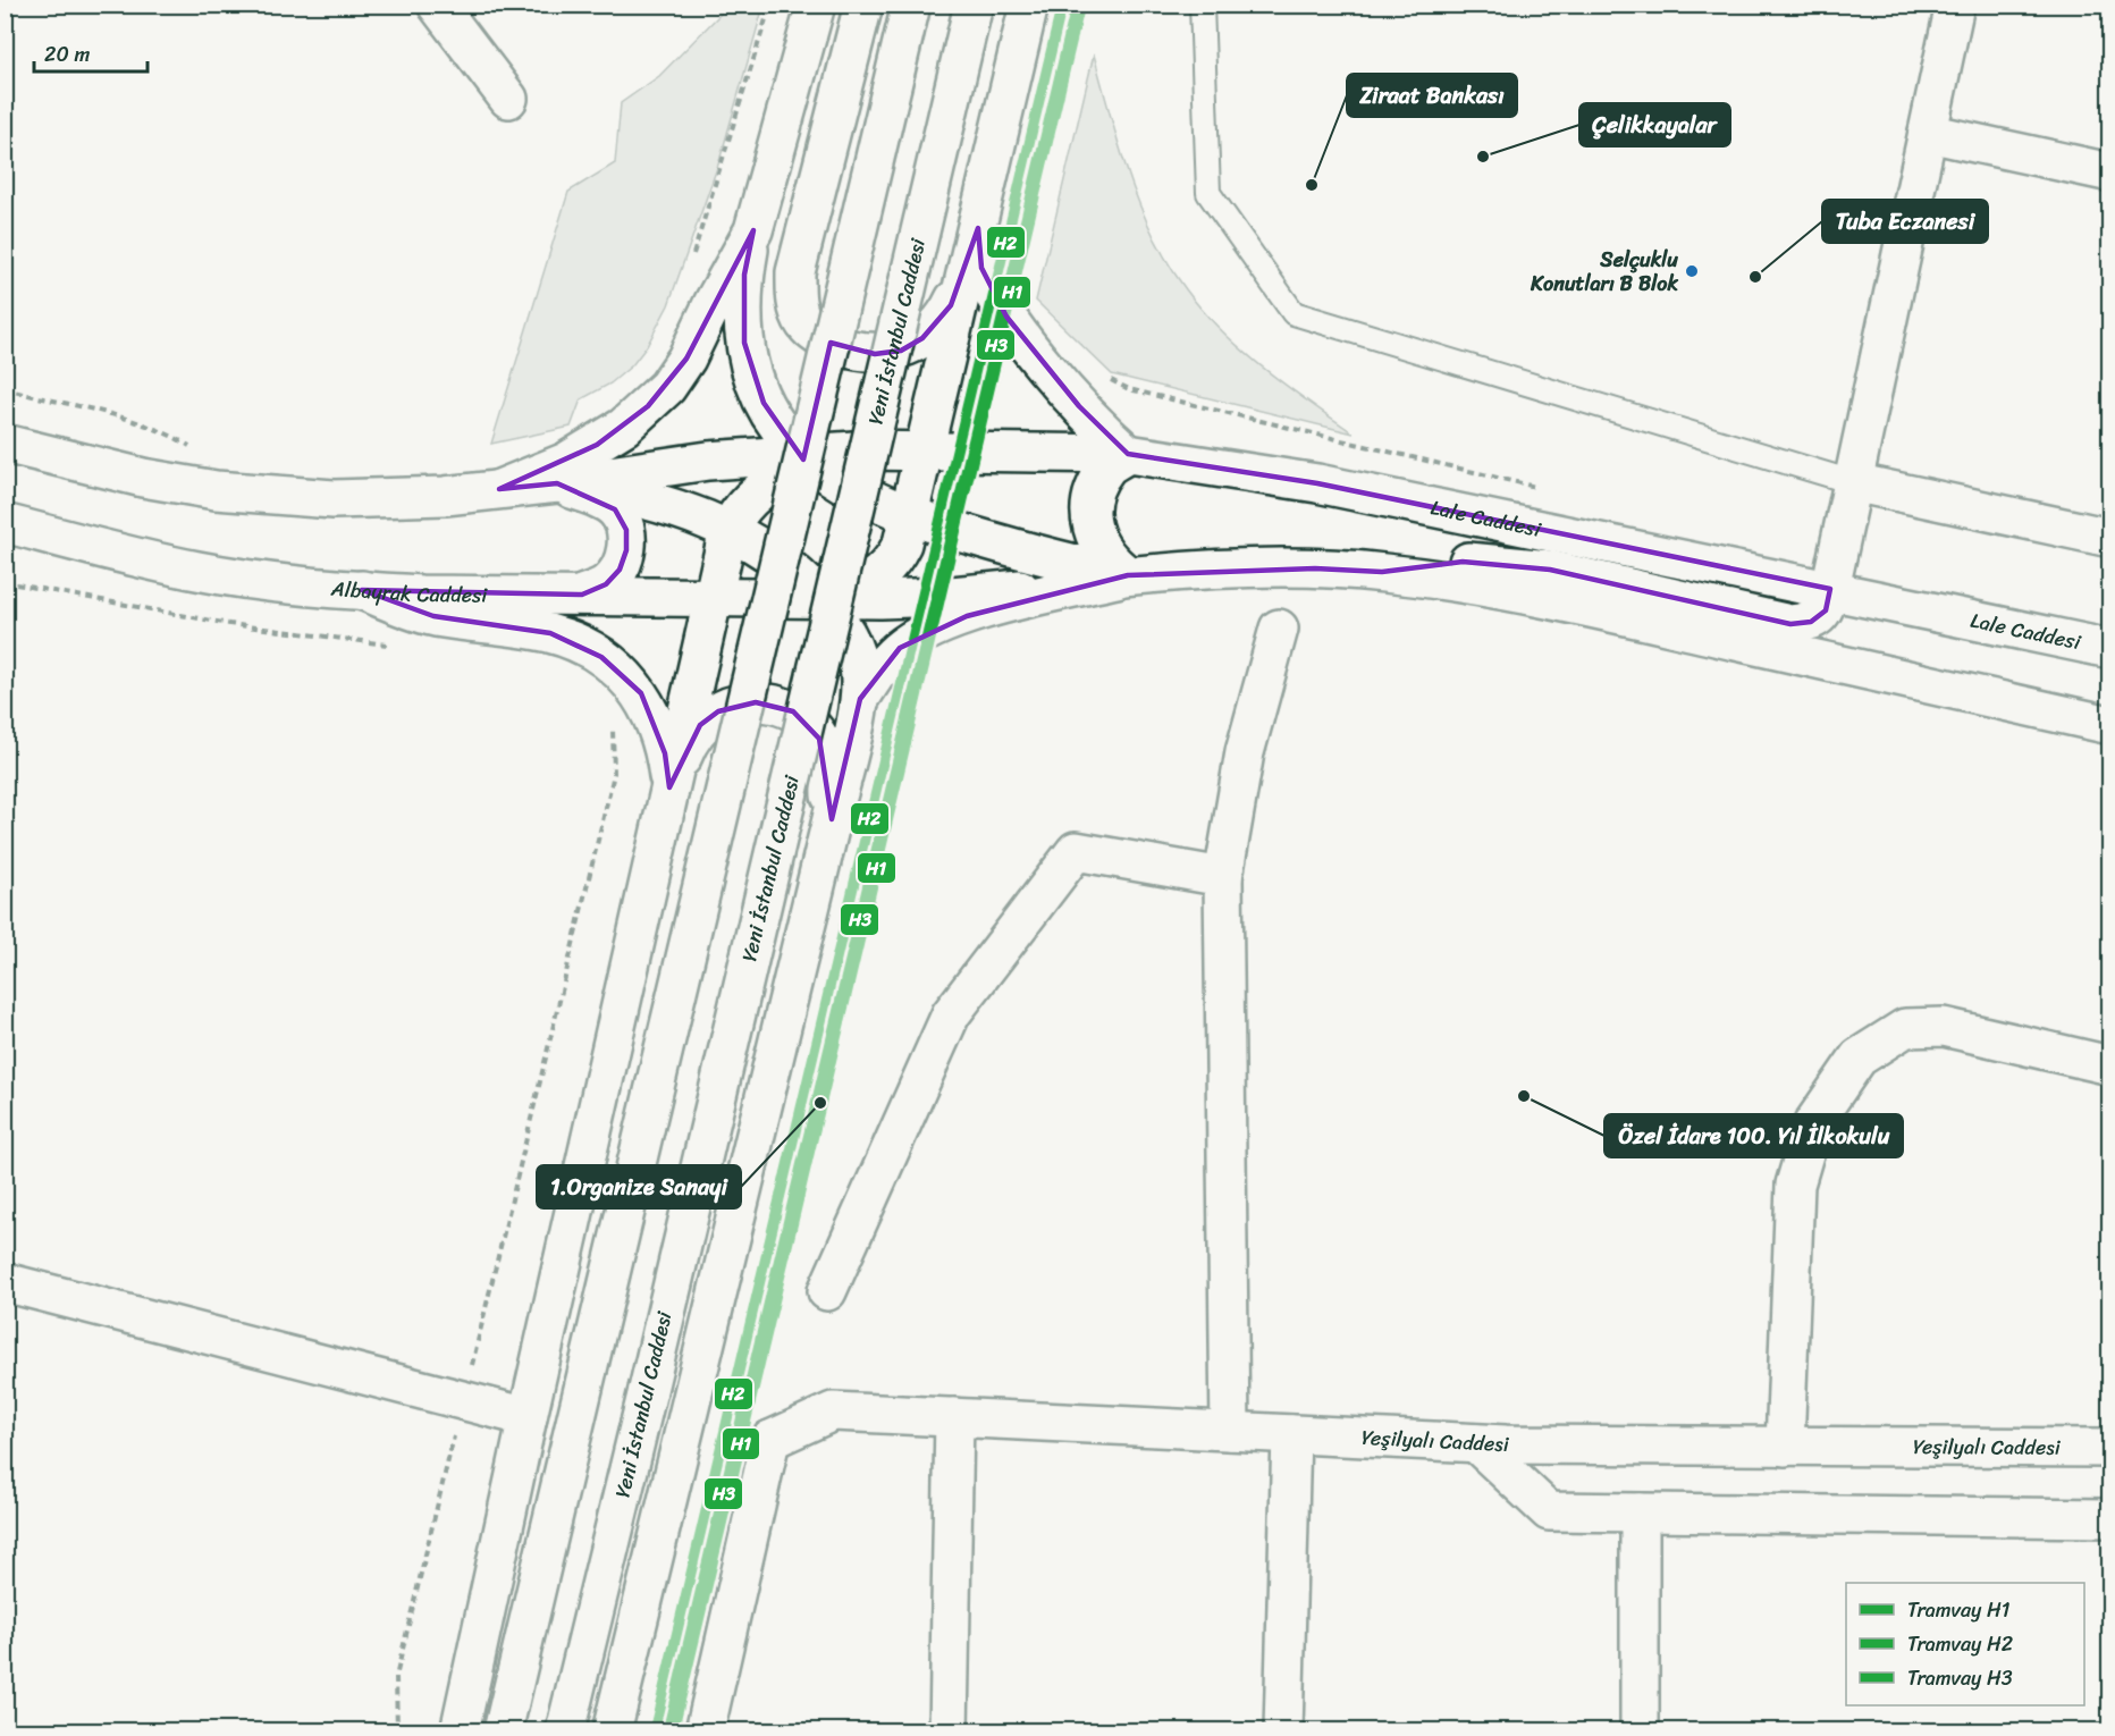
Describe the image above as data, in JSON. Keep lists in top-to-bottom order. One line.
{"streets":{"main road":["Yeni İstanbul Caddesi","Lale Caddesi","Albayrak Caddesi","Yeşilyalı Caddesi"]},"places":["Çelikkayalar","Ziraat Bankası","Selçuklu Konutları B Blok","Tuba Eczanesi","Özel İdare 100. Yıl İlkokulu","1.Organize Sanayi"],"lines":["tram line H1","tram line H2","tram line H3"],"legend":["Tramvay H1","Tramvay H2","Tramvay H3"],"scale_bar":"20 m"}
